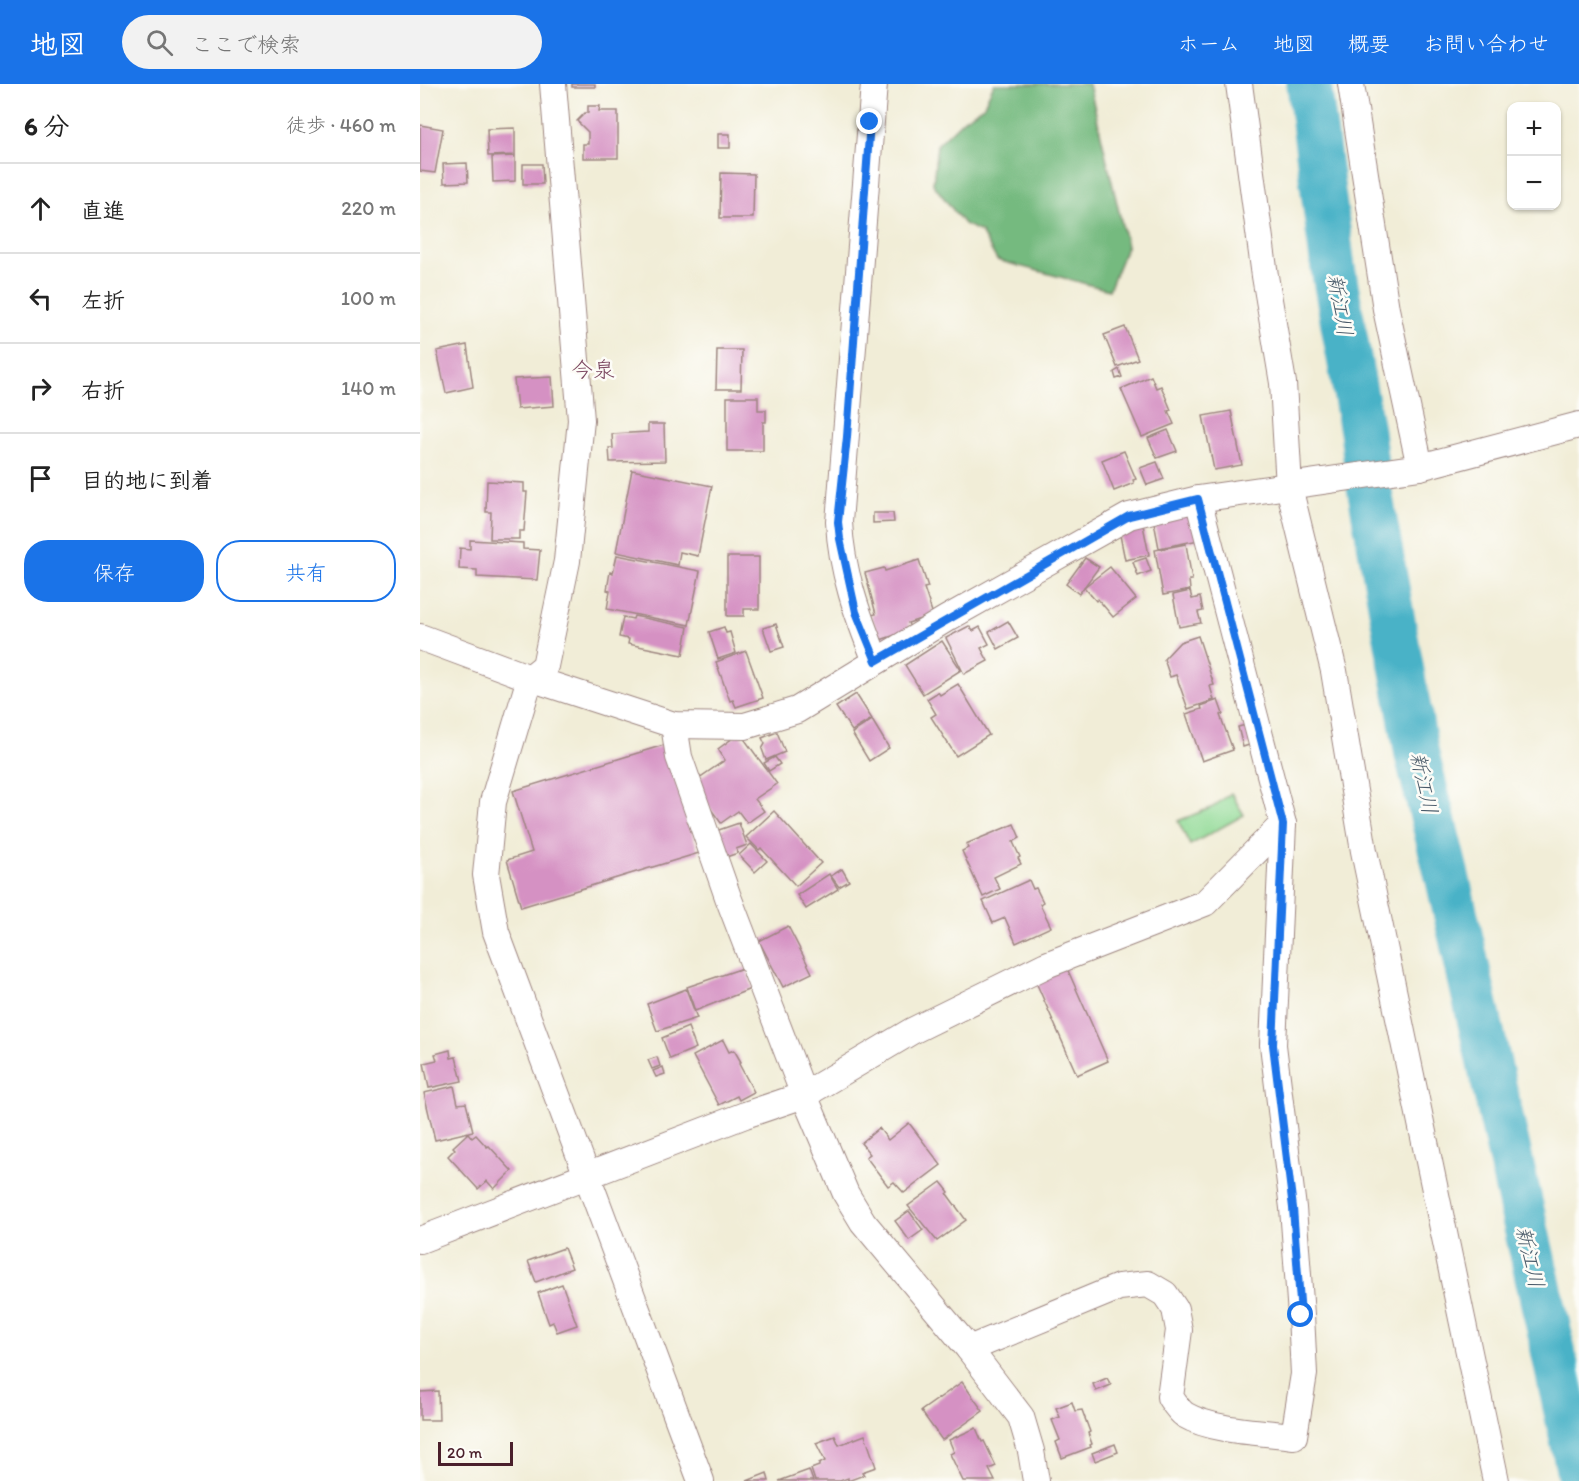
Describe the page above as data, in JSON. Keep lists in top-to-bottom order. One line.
{"districts":["今泉"],"water":["新江川"],"scale_bar":"20 m","page":{"header":"地図","search":"ここで検索","nav":["ホーム","地図","概要","お問い合わせ"],"heading":["6 分","徒歩 · 460 m"],"map_buttons":["+","−"],"list":[["直進","220 m"],["左折","100 m"],["右折","140 m"],"目的地に到着"],"buttons":["保存","共有"],"scale":"20 m"}}
